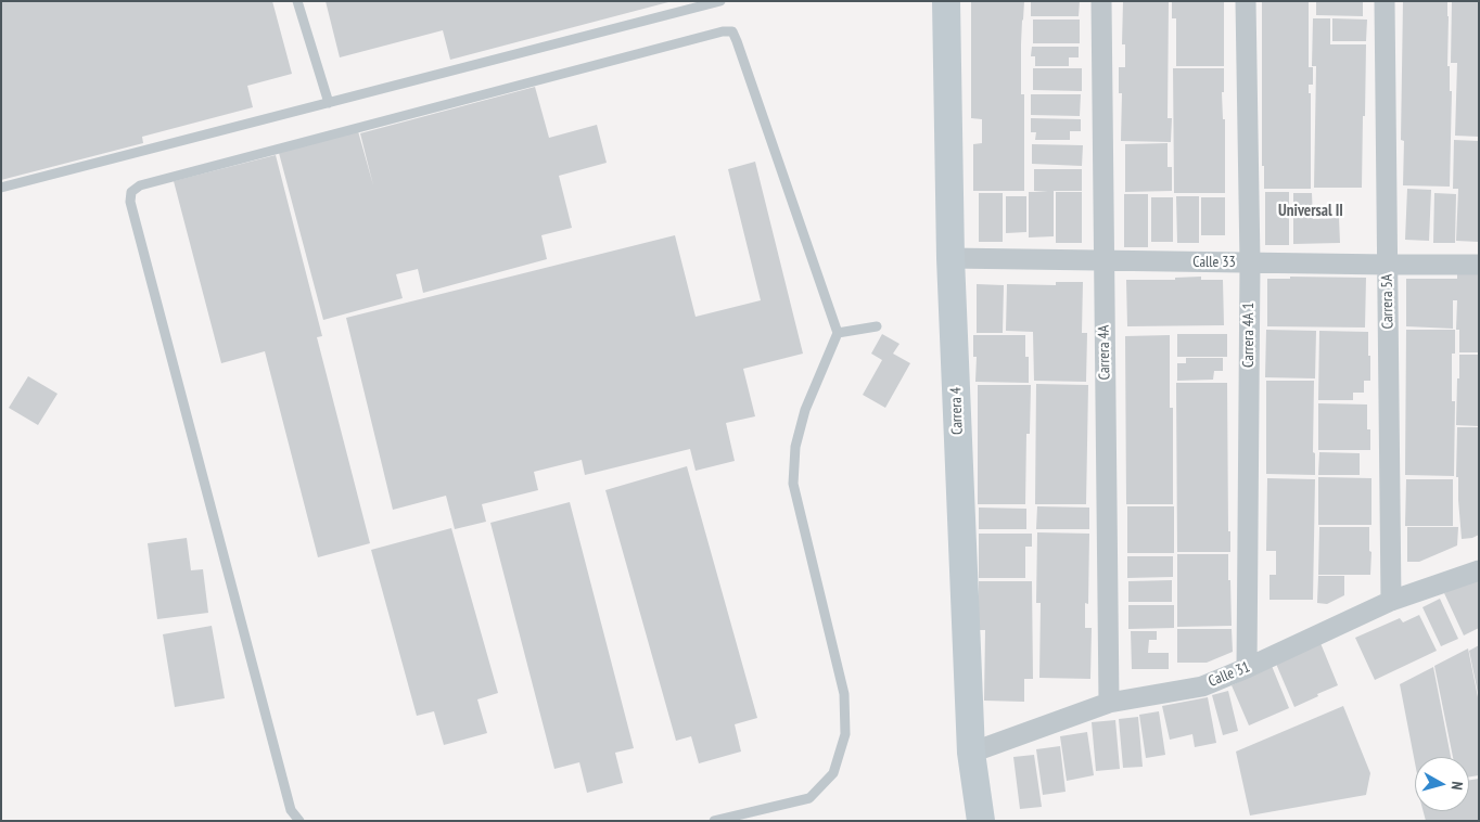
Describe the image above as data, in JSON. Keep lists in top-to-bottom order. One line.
{"streets":{"street":["Calle 33","Carrera 5A","Carrera 4A 1","Carrera 4A","Carrera 4","Calle 31"]},"crossings":[["Calle 33","Carrera 5A"],["Calle 33","Carrera 4A 1"],["Calle 33","Carrera 4A"],["Calle 33","Carrera 4"],["Carrera 5A","Calle 31"],["Carrera 4A 1","Calle 31"],["Carrera 4A","Calle 31"],["Carrera 4","Calle 31"]],"districts":["Universal II"],"north":"right"}
